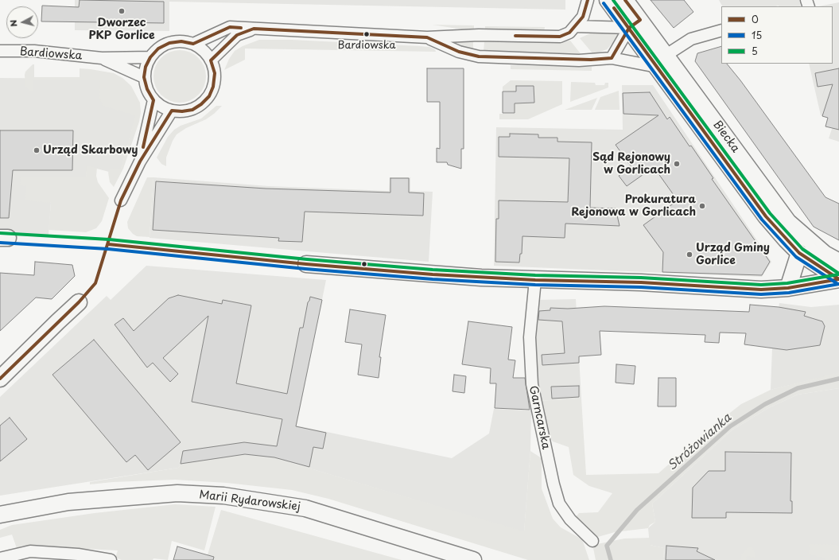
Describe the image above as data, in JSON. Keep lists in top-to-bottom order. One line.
{"streets":{"street":["Bardiowska","Biecka","Garncarska","Marii Rydarowskiej"]},"water":["Stróżowianka"],"places":["Dworzec PKP Gorlice","Bardiowska","Urząd Skarbowy","Sąd Rejonowy w Gorlicach","Prokuratura Rejonowa w Gorlicach","Urząd Gminy Gorlice"],"lines":["transit line 0","transit line 5","transit line 15"],"legend":["0","15","5"],"north":"left"}
